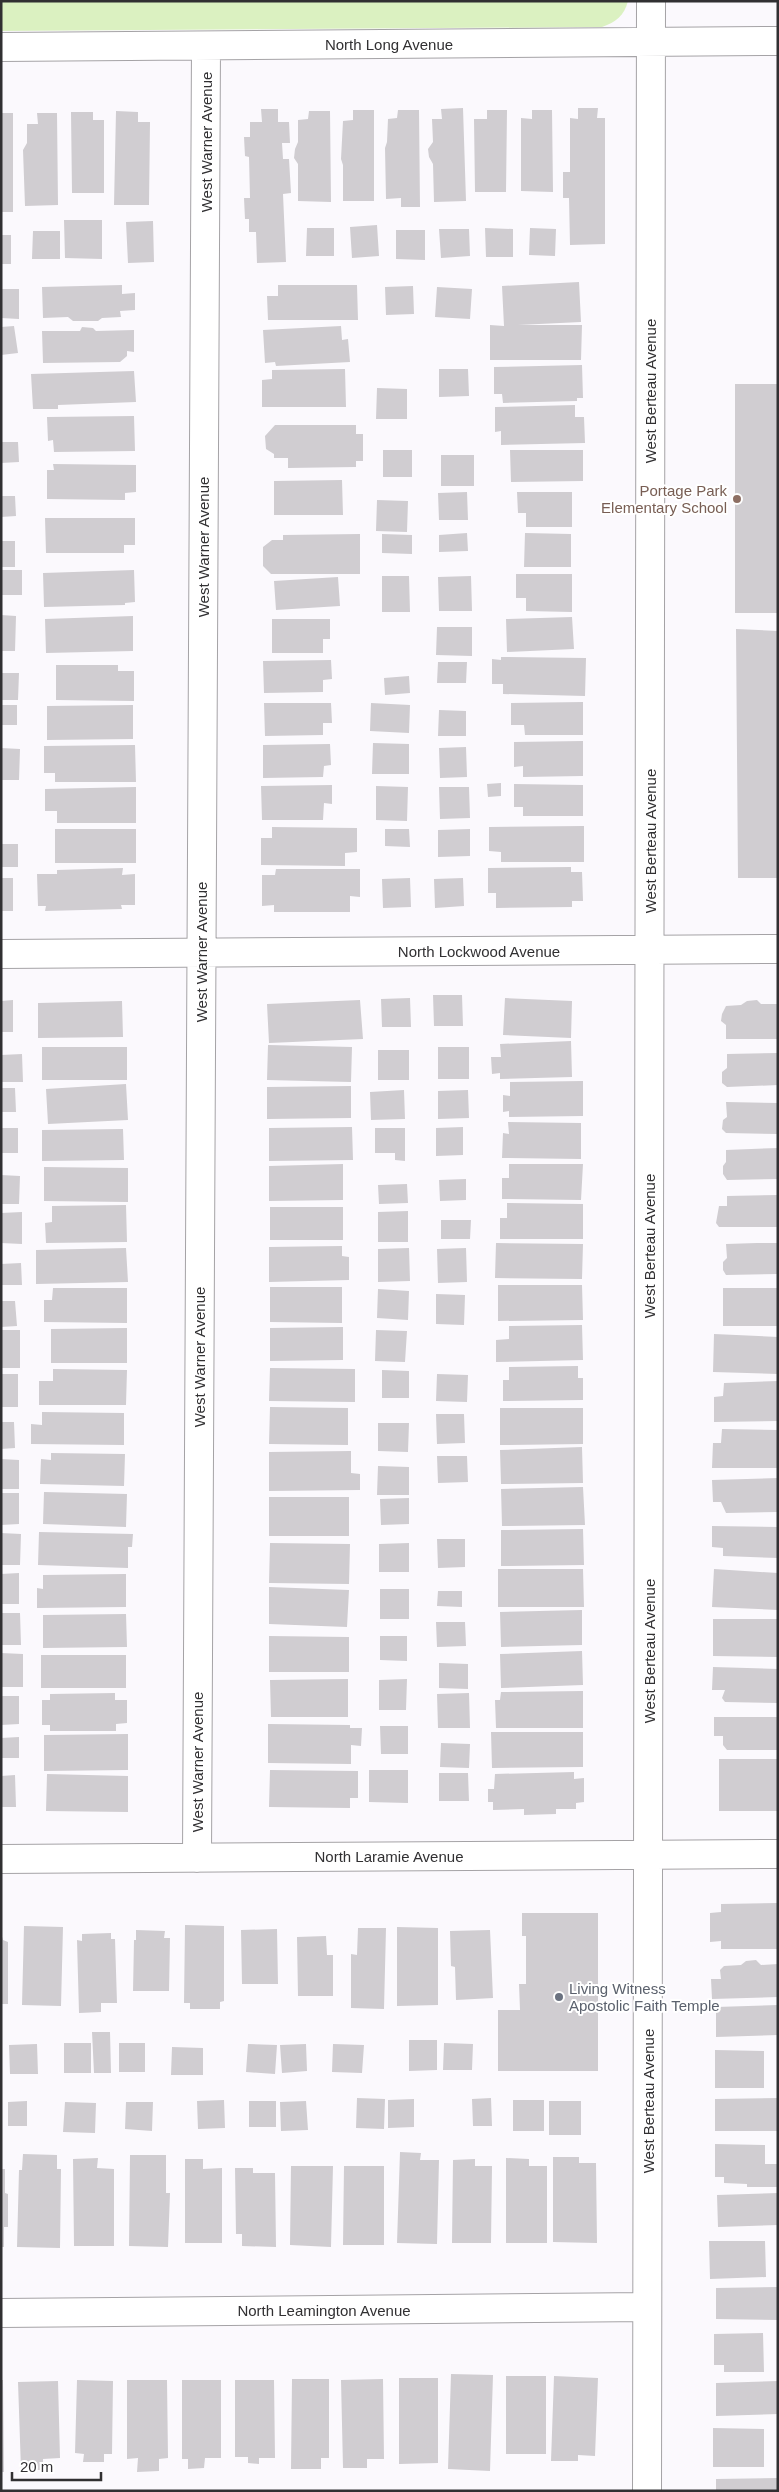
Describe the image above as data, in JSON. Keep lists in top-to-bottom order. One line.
{"streets":{"street":["North Long Avenue","West Warner Avenue","West Berteau Avenue","North Lockwood Avenue","North Laramie Avenue","North Leamington Avenue"]},"crossings":[["North Long Avenue","West Warner Avenue"],["North Long Avenue","West Berteau Avenue"],["West Warner Avenue","North Lockwood Avenue"],["West Warner Avenue","North Laramie Avenue"],["West Berteau Avenue","North Lockwood Avenue"],["West Berteau Avenue","North Laramie Avenue"],["West Berteau Avenue","North Leamington Avenue"]],"places":["Portage Park Elementary School","Living Witness Apostolic Faith Temple"],"scale_bar":"20 m"}
